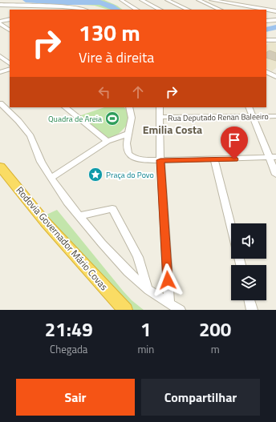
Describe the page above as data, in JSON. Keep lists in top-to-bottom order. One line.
{"streets":{"highway":["Rodovia Governador Mário Covas"],"street":["Rua Deputado Renan Baleeiro"]},"districts":["Emilia Costa"],"places":{"sports":["Quadra de Areia"],"place":["Praça do Povo"]},"page":{"turn":["130 m","Vire à direita"],"eta":["21:49","Chegada","1","min","200","m"],"buttons":["Sair","Compartilhar"]}}
